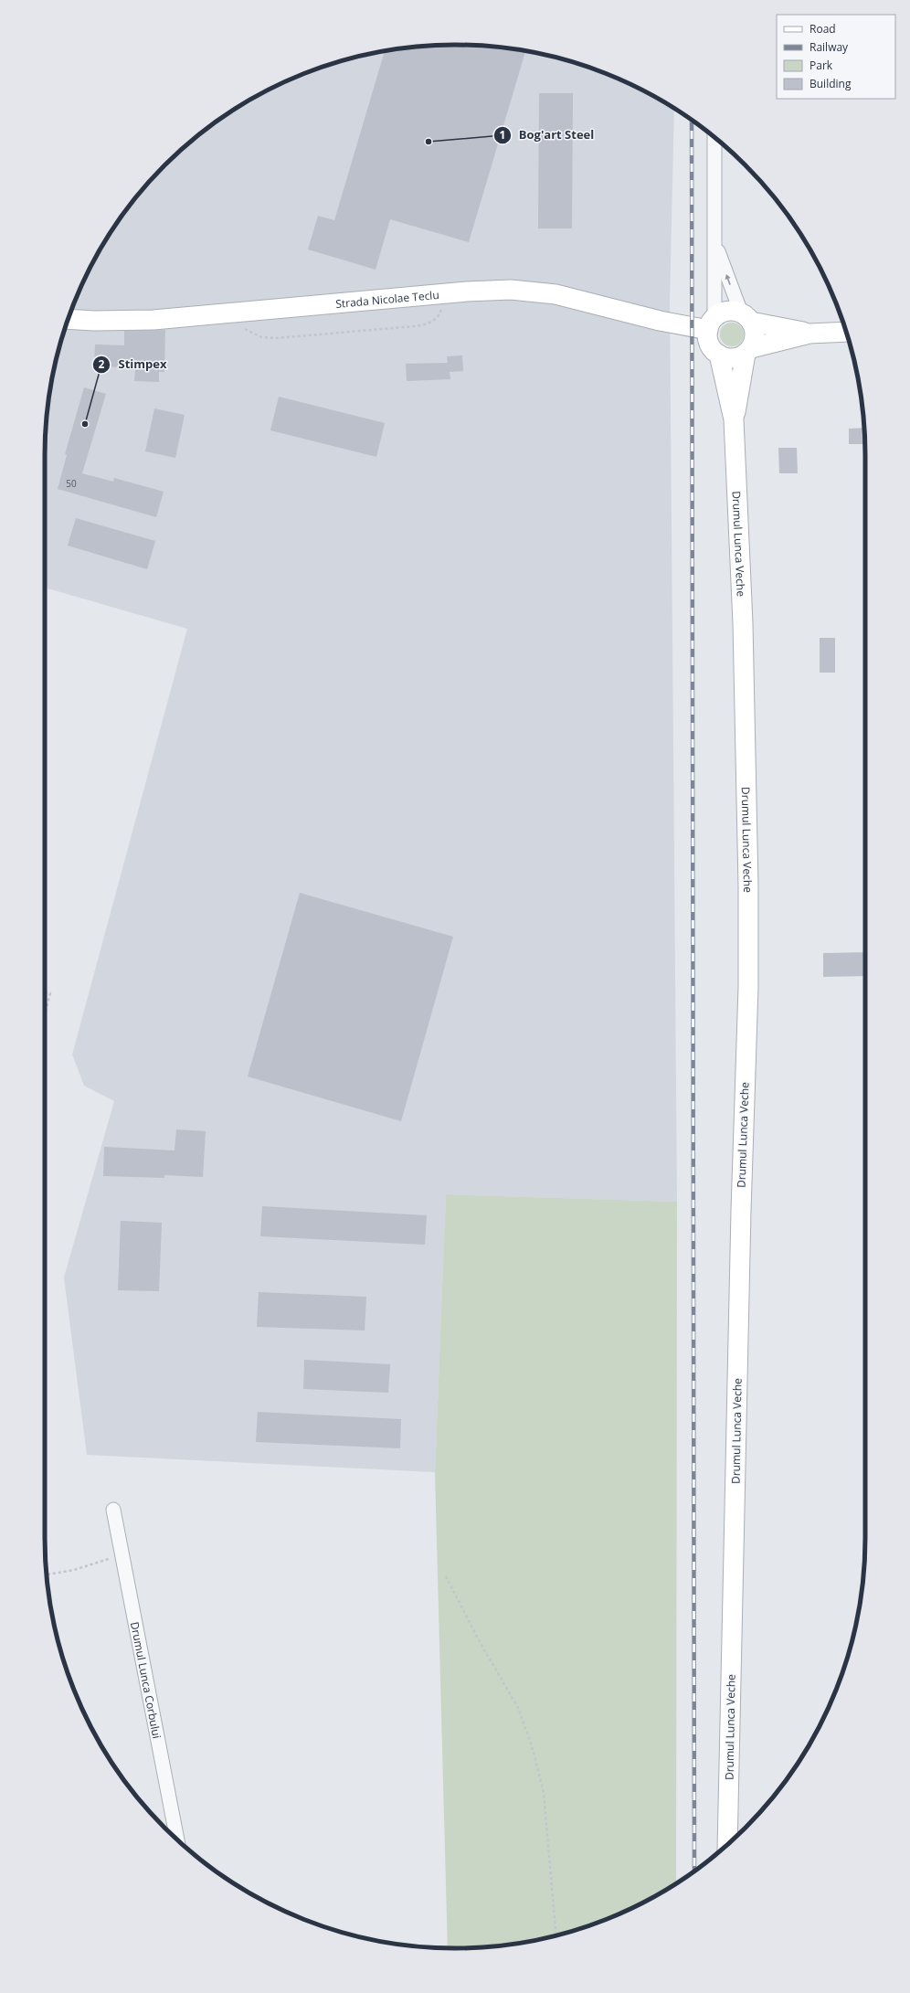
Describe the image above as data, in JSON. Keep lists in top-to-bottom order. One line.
{"streets":{"street":["Strada Nicolae Teclu","Drumul Lunca Veche","Drumul Lunca Corbului"]},"crossings":[["Strada Nicolae Teclu","Drumul Lunca Veche"]],"places":["Bog'art Steel","Stimpex"],"house_numbers":["50"],"legend":["Road","Railway","Park","Building"]}
